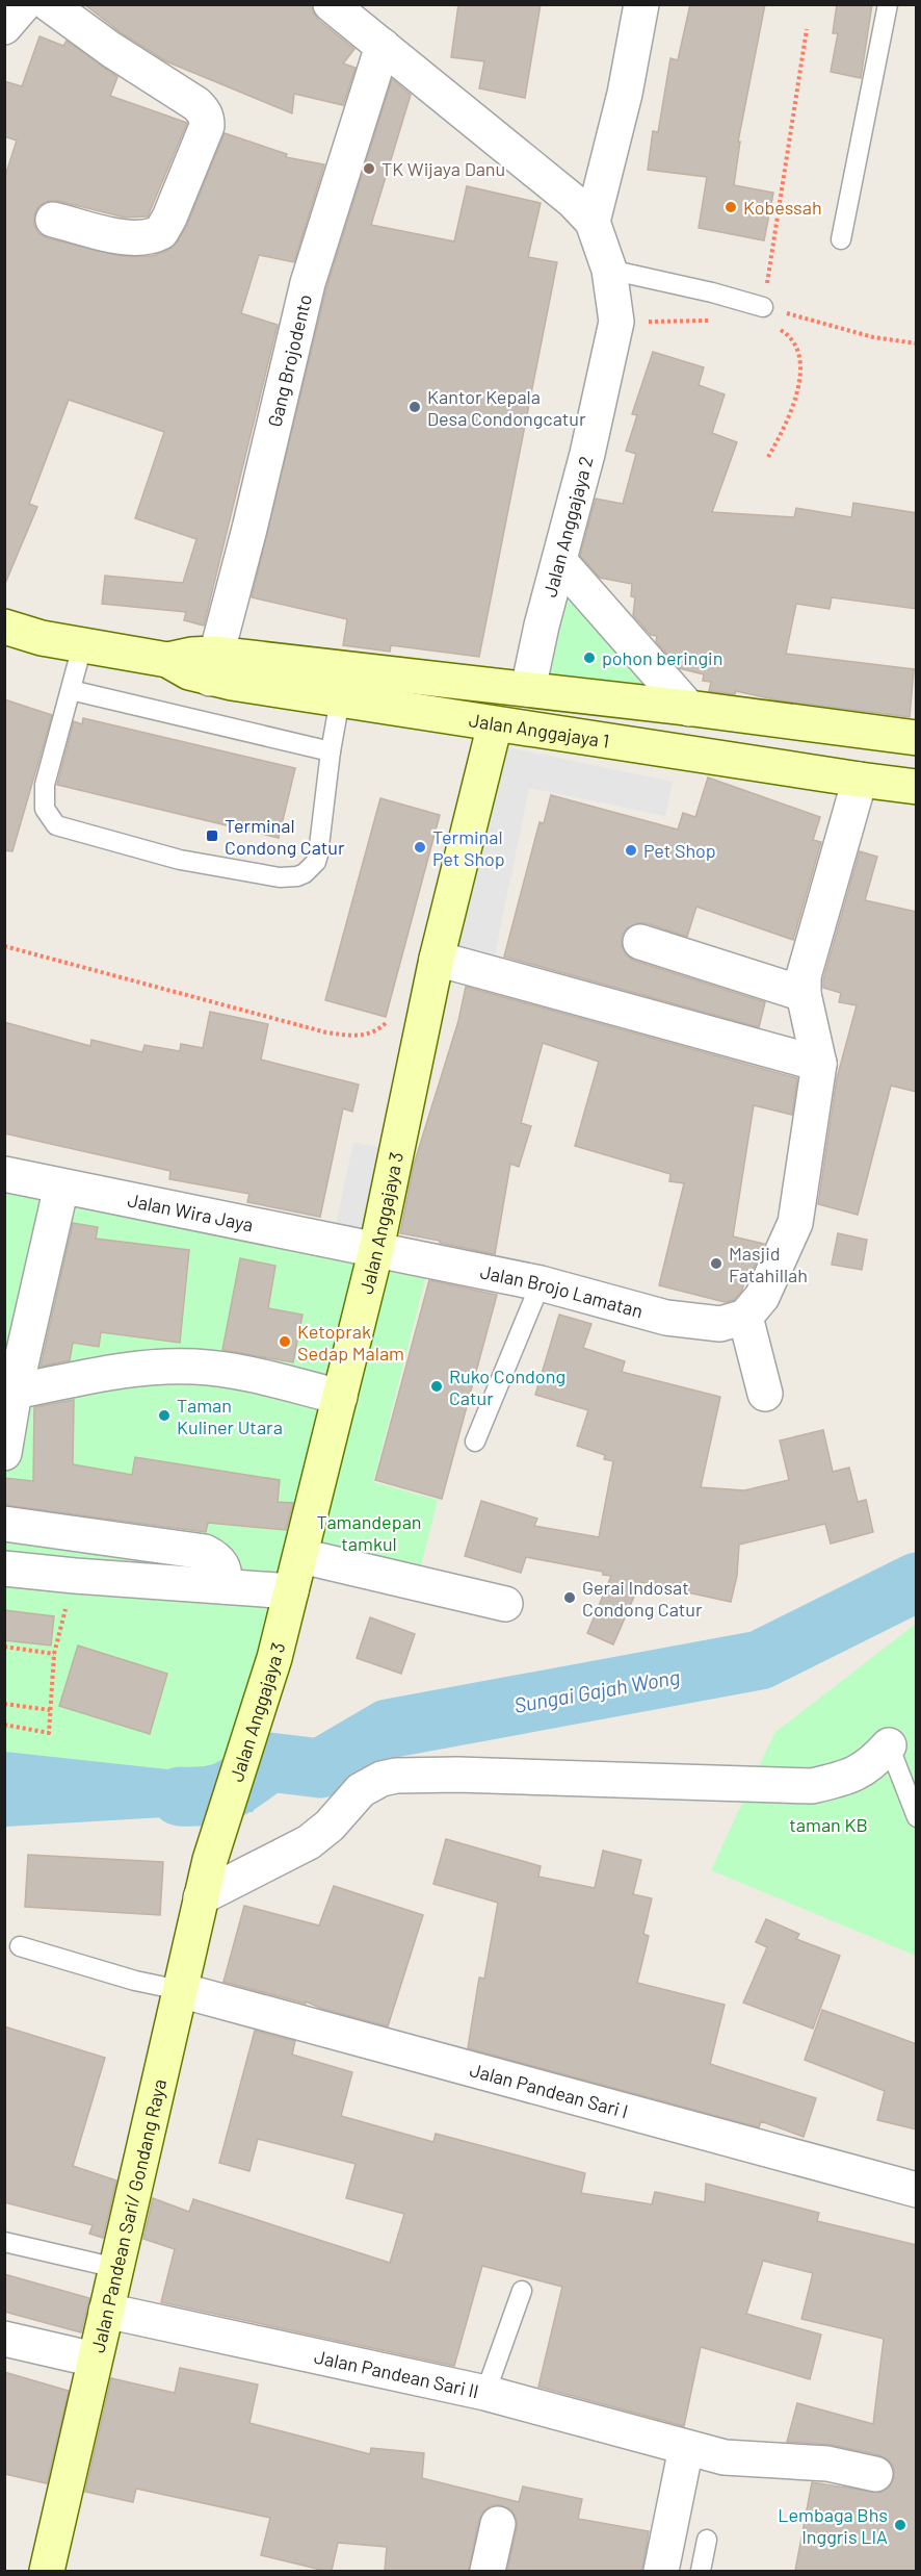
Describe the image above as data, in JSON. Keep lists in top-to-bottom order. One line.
{"streets":{"main road":["Jalan Anggajaya 1","Jalan Anggajaya 3","Jalan Pandean Sari/ Gondang Raya"],"street":["Gang Brojodento","Jalan Anggajaya 2","Jalan Wira Jaya","Jalan Brojo Lamatan","Jalan Pandean Sari I","Jalan Pandean Sari II"]},"crossings":[["Gang Brojodento","Jalan Anggajaya 2"],["Gang Brojodento","Jalan Anggajaya 1"],["Jalan Anggajaya 2","Jalan Anggajaya 1"],["Jalan Anggajaya 1","Jalan Anggajaya 3"],["Jalan Wira Jaya","Jalan Anggajaya 3"],["Jalan Wira Jaya","Jalan Brojo Lamatan"],["Jalan Anggajaya 3","Jalan Brojo Lamatan"],["Jalan Anggajaya 3","Jalan Pandean Sari/ Gondang Raya"],["Jalan Pandean Sari I","Jalan Pandean Sari/ Gondang Raya"],["Jalan Pandean Sari/ Gondang Raya","Jalan Pandean Sari II"]],"water":["Sungai Gajah Wong"],"parks":["Tamandepan tamkul","taman KB"],"places":{"other":["TK Wijaya Danu","Kobessah","Kantor Kepala Desa Condongcatur","pohon beringin","Terminal Pet Shop","Pet Shop","Masjid Fatahillah","Ketoprak Sedap Malam","Ruko Condong Catur","Taman Kuliner Utara","Gerai Indosat Condong Catur","Lembaga Bhs Inggris LIA"],"transit":["Terminal Condong Catur"]}}
